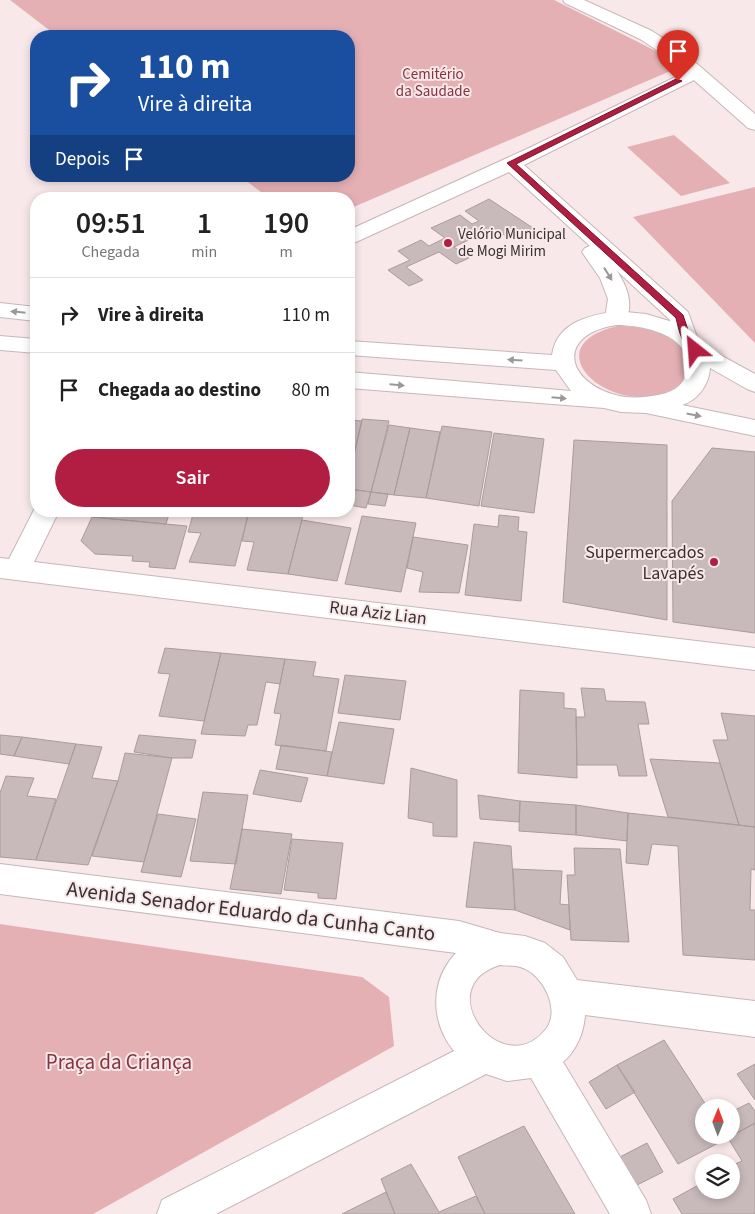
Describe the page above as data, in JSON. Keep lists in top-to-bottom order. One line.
{"streets":{"street":["Rua Aziz Lian","Avenida Senador Eduardo da Cunha Canto"]},"parks":["Cemitério da Saudade","Praça da Criança"],"places":["Velório Municipal de Mogi Mirim","Supermercados Lavapés"],"north":"top","page":{"turn":["110 m","Vire à direita"],"then":"Depois","eta":["09:51","Chegada","1","min","190","m"],"list":[{"name":"Vire à direita","value":"110 m"},{"name":"Chegada ao destino","value":"80 m"}],"buttons":"Sair"}}
